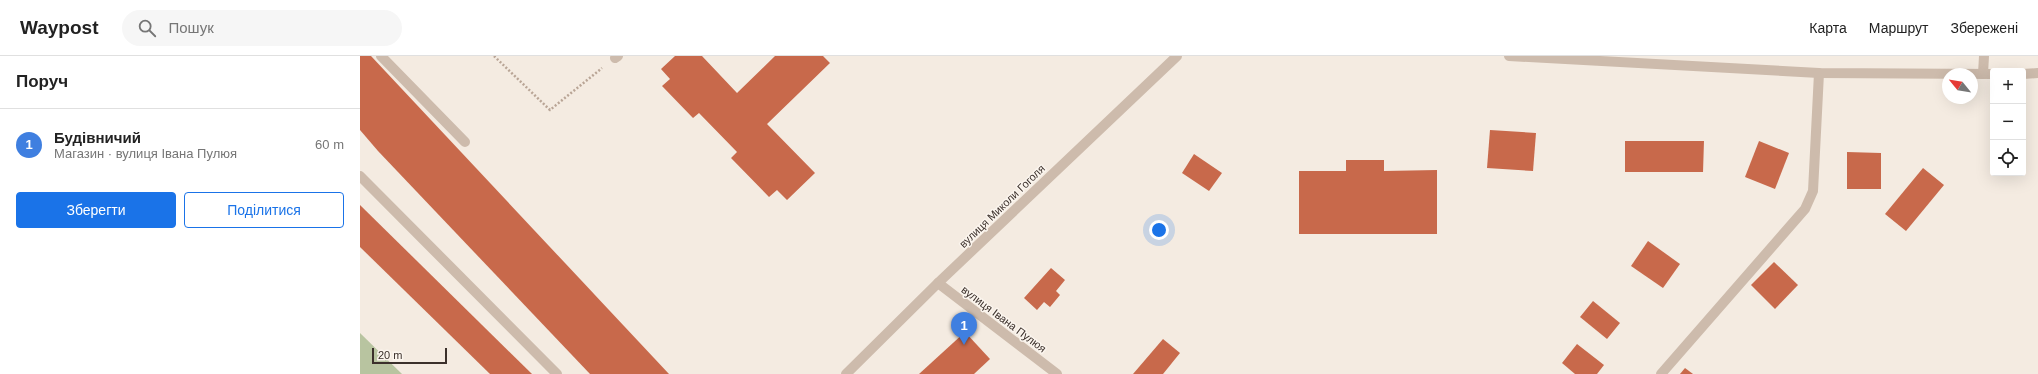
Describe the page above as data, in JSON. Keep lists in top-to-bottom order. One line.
{"streets":{"street":["вулиця Миколи Гоголя","вулиця Івана Пулюя"]},"crossings":[["вулиця Миколи Гоголя","вулиця Івана Пулюя"]],"scale_bar":"20 m","north":"top left","page":{"header":"Waypost","search":"Пошук","nav":["Карта","Маршрут","Збережені"],"heading":"Поруч","map_buttons":["+","−"],"list":[{"mark":"1","name":"Будівничий","note":"Магазин · вулиця Івана Пулюя","value":"60 m"}],"buttons":["Зберегти","Поділитися"],"pins":"1","scale":"20 m"}}
